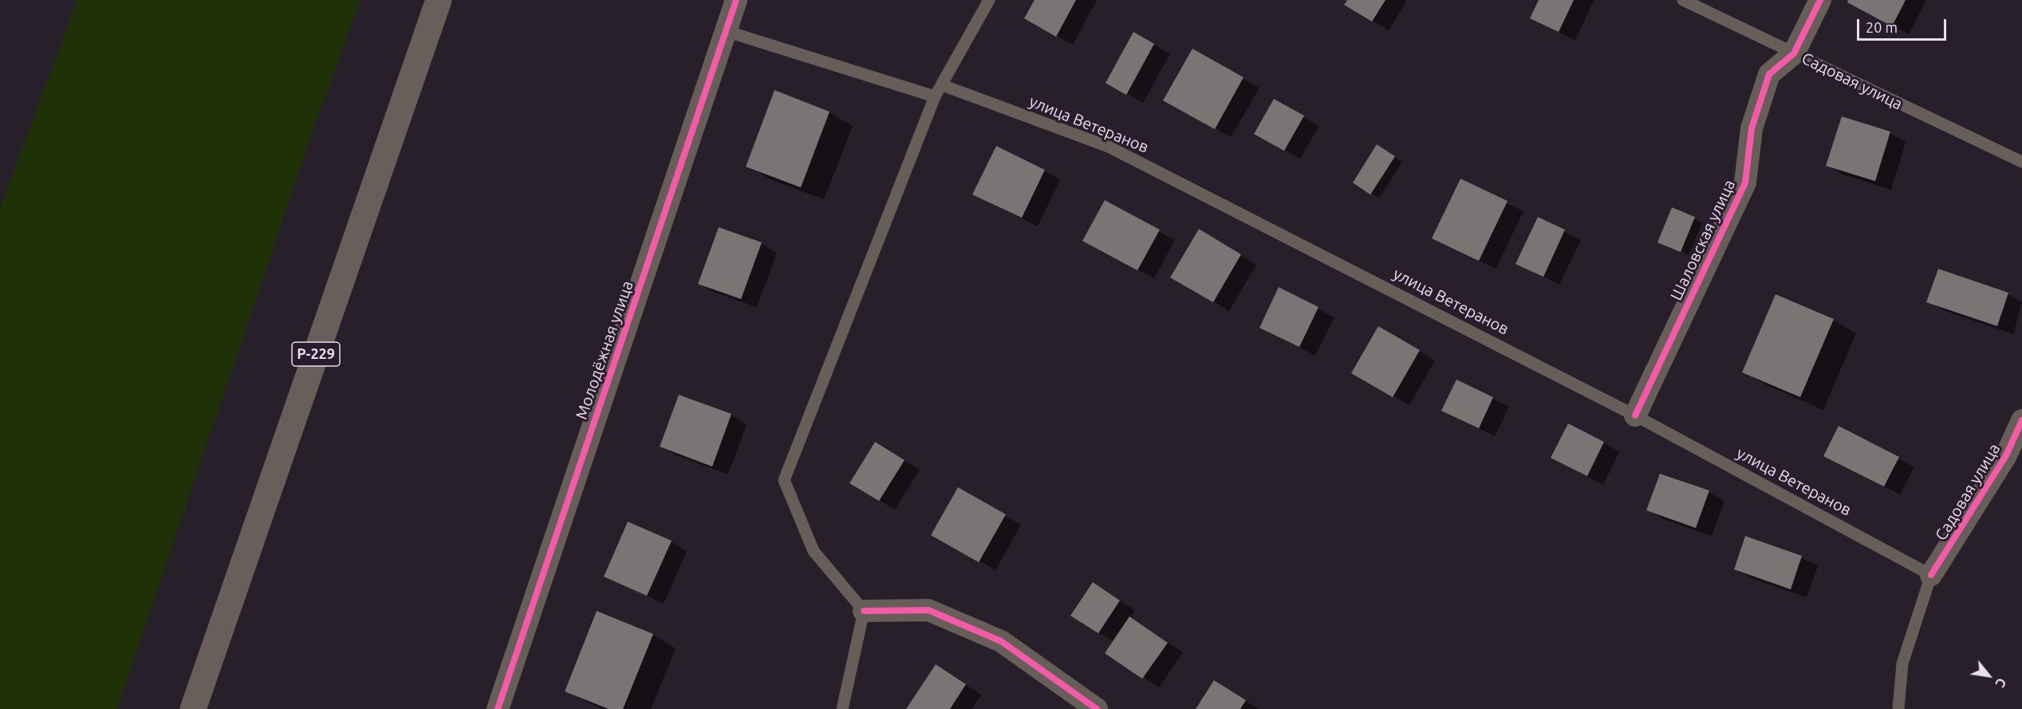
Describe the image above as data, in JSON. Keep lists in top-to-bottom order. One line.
{"streets":{"main road":["Р-229"],"street":["Садовая улица","Шаловская улица","Молодёжная улица"],"lane":["улица Ветеранов"]},"crossings":[["Садовая улица","улица Ветеранов"],["Садовая улица","Шаловская улица"],["улица Ветеранов","Шаловская улица"]],"scale_bar":"20 m","north":"bottom right"}
